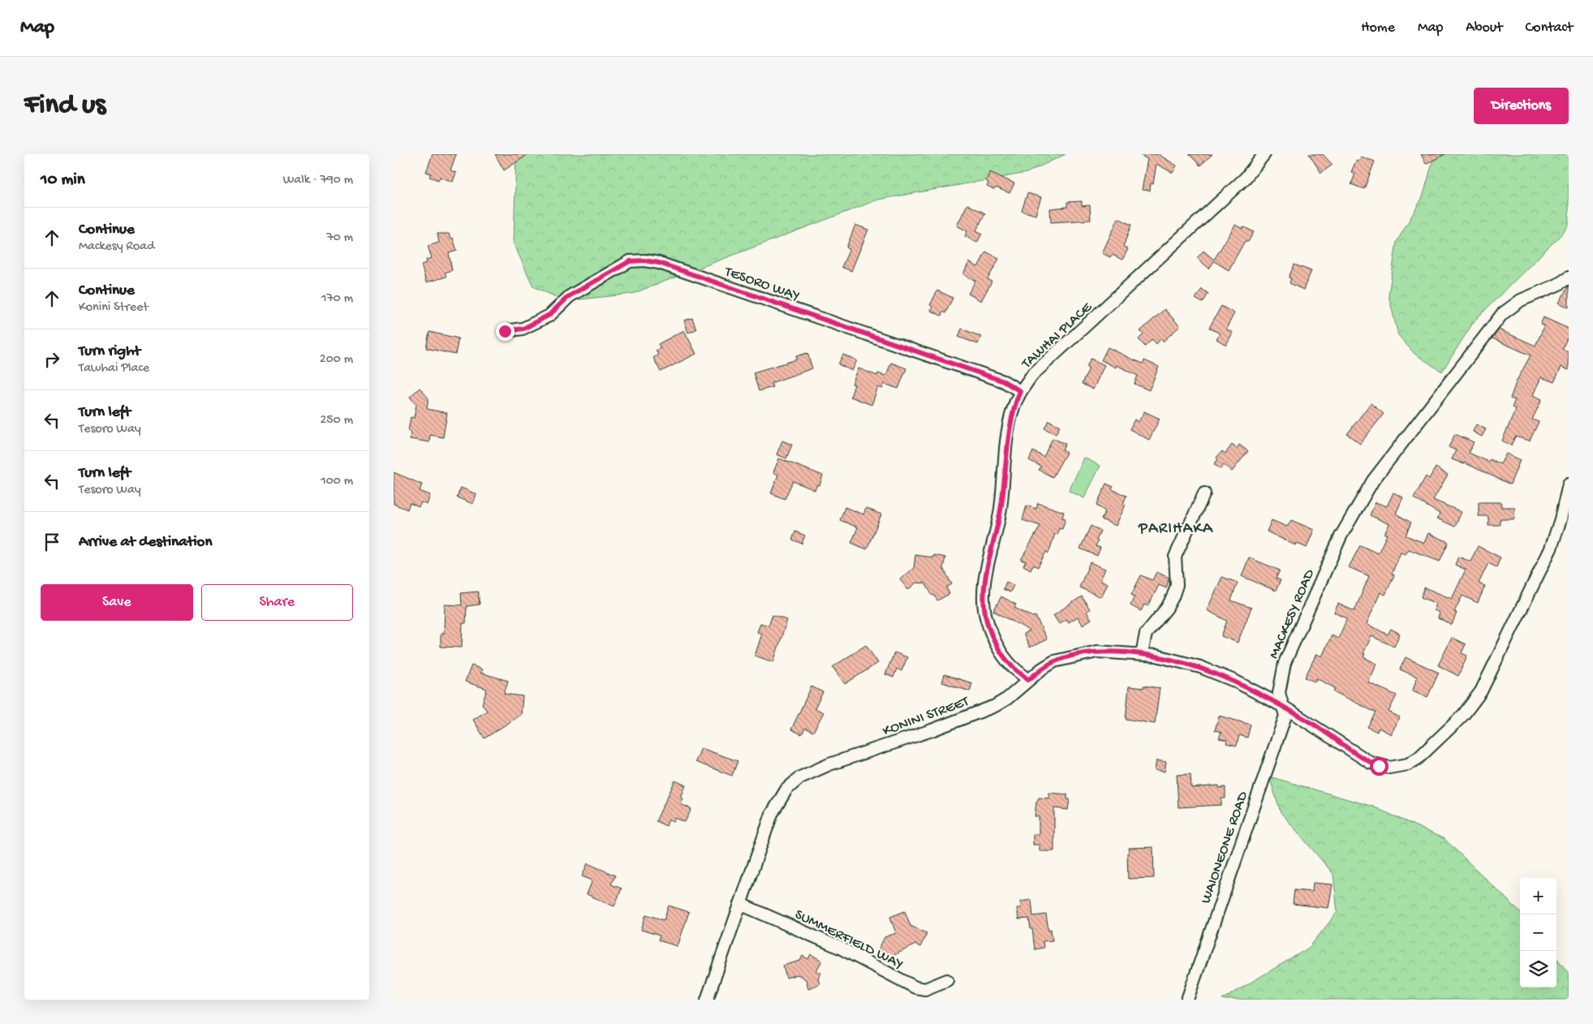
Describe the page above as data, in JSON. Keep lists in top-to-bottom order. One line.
{"streets":{"street":["TESORO WAY","TAWHAI PLACE","MACKESY ROAD","KONINI STREET","WAIONEONE ROAD","SUMMERFIELD WAY"]},"crossings":[["TESORO WAY","TAWHAI PLACE"],["TAWHAI PLACE","KONINI STREET"],["MACKESY ROAD","KONINI STREET"],["MACKESY ROAD","WAIONEONE ROAD"],["KONINI STREET","WAIONEONE ROAD"],["KONINI STREET","SUMMERFIELD WAY"]],"districts":["PARIHAKA"],"page":{"header":"Map","nav":["Home","Map","About","Contact"],"buttons":["Directions",["Save","Share"]],"title":"Find us","heading":["10 min","Walk · 790 m"],"list":[["Continue","Mackesy Road","70 m"],["Continue","Konini Street","170 m"],["Turn right","Tawhai Place","200 m"],["Turn left","Tesoro Way","250 m"],["Turn left","Tesoro Way","100 m"],"Arrive at destination"],"map_buttons":["+","−"]}}
